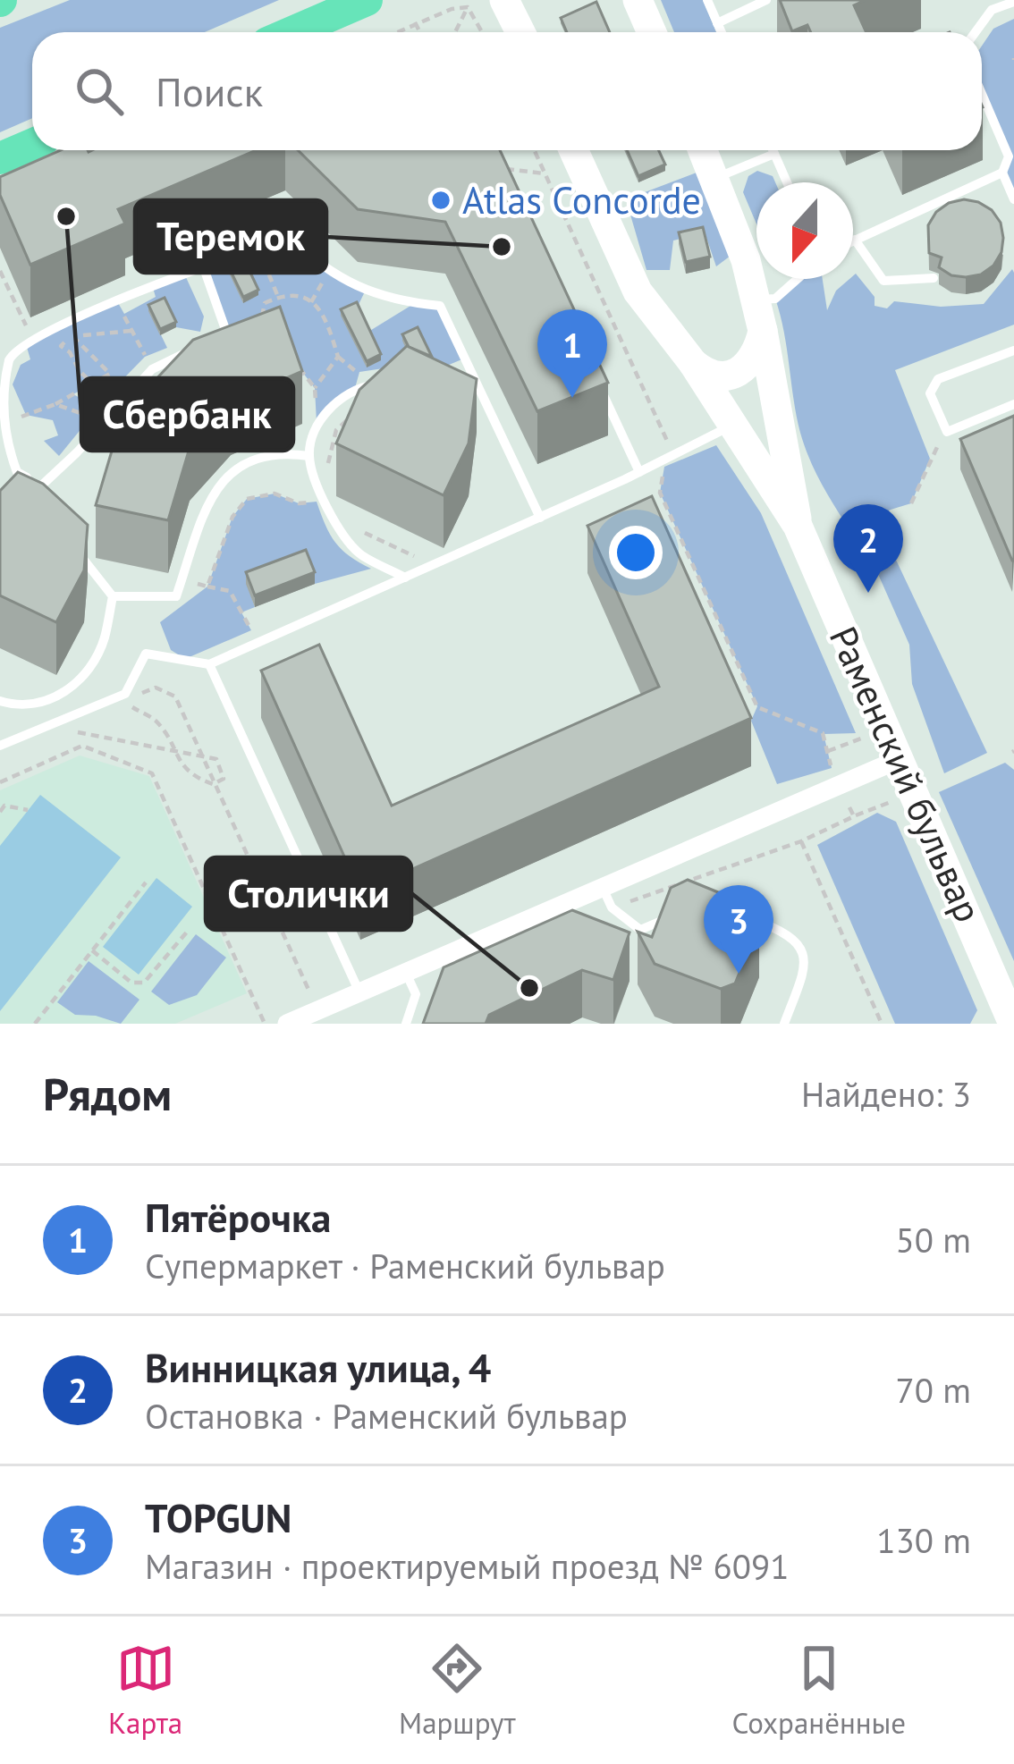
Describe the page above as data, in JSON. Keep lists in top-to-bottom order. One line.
{"streets":{"street":["Раменский бульвар"]},"places":["Atlas Concorde","Сбербанк","Теремок","Столички"],"north":"bottom","page":{"search":"Поиск","pins":["1","2","3"],"heading":["Рядом","Найдено: 3"],"list":[{"mark":"1","name":"Пятёрочка","note":"Супермаркет · Раменский бульвар","value":"50 m"},{"mark":"2","name":"Винницкая улица, 4","note":"Остановка · Раменский бульвар","value":"70 m"},{"mark":"3","name":"TOPGUN","note":"Магазин · проектируемый проезд № 6091","value":"130 m"}],"nav":["Карта","Маршрут","Сохранённые"]}}
